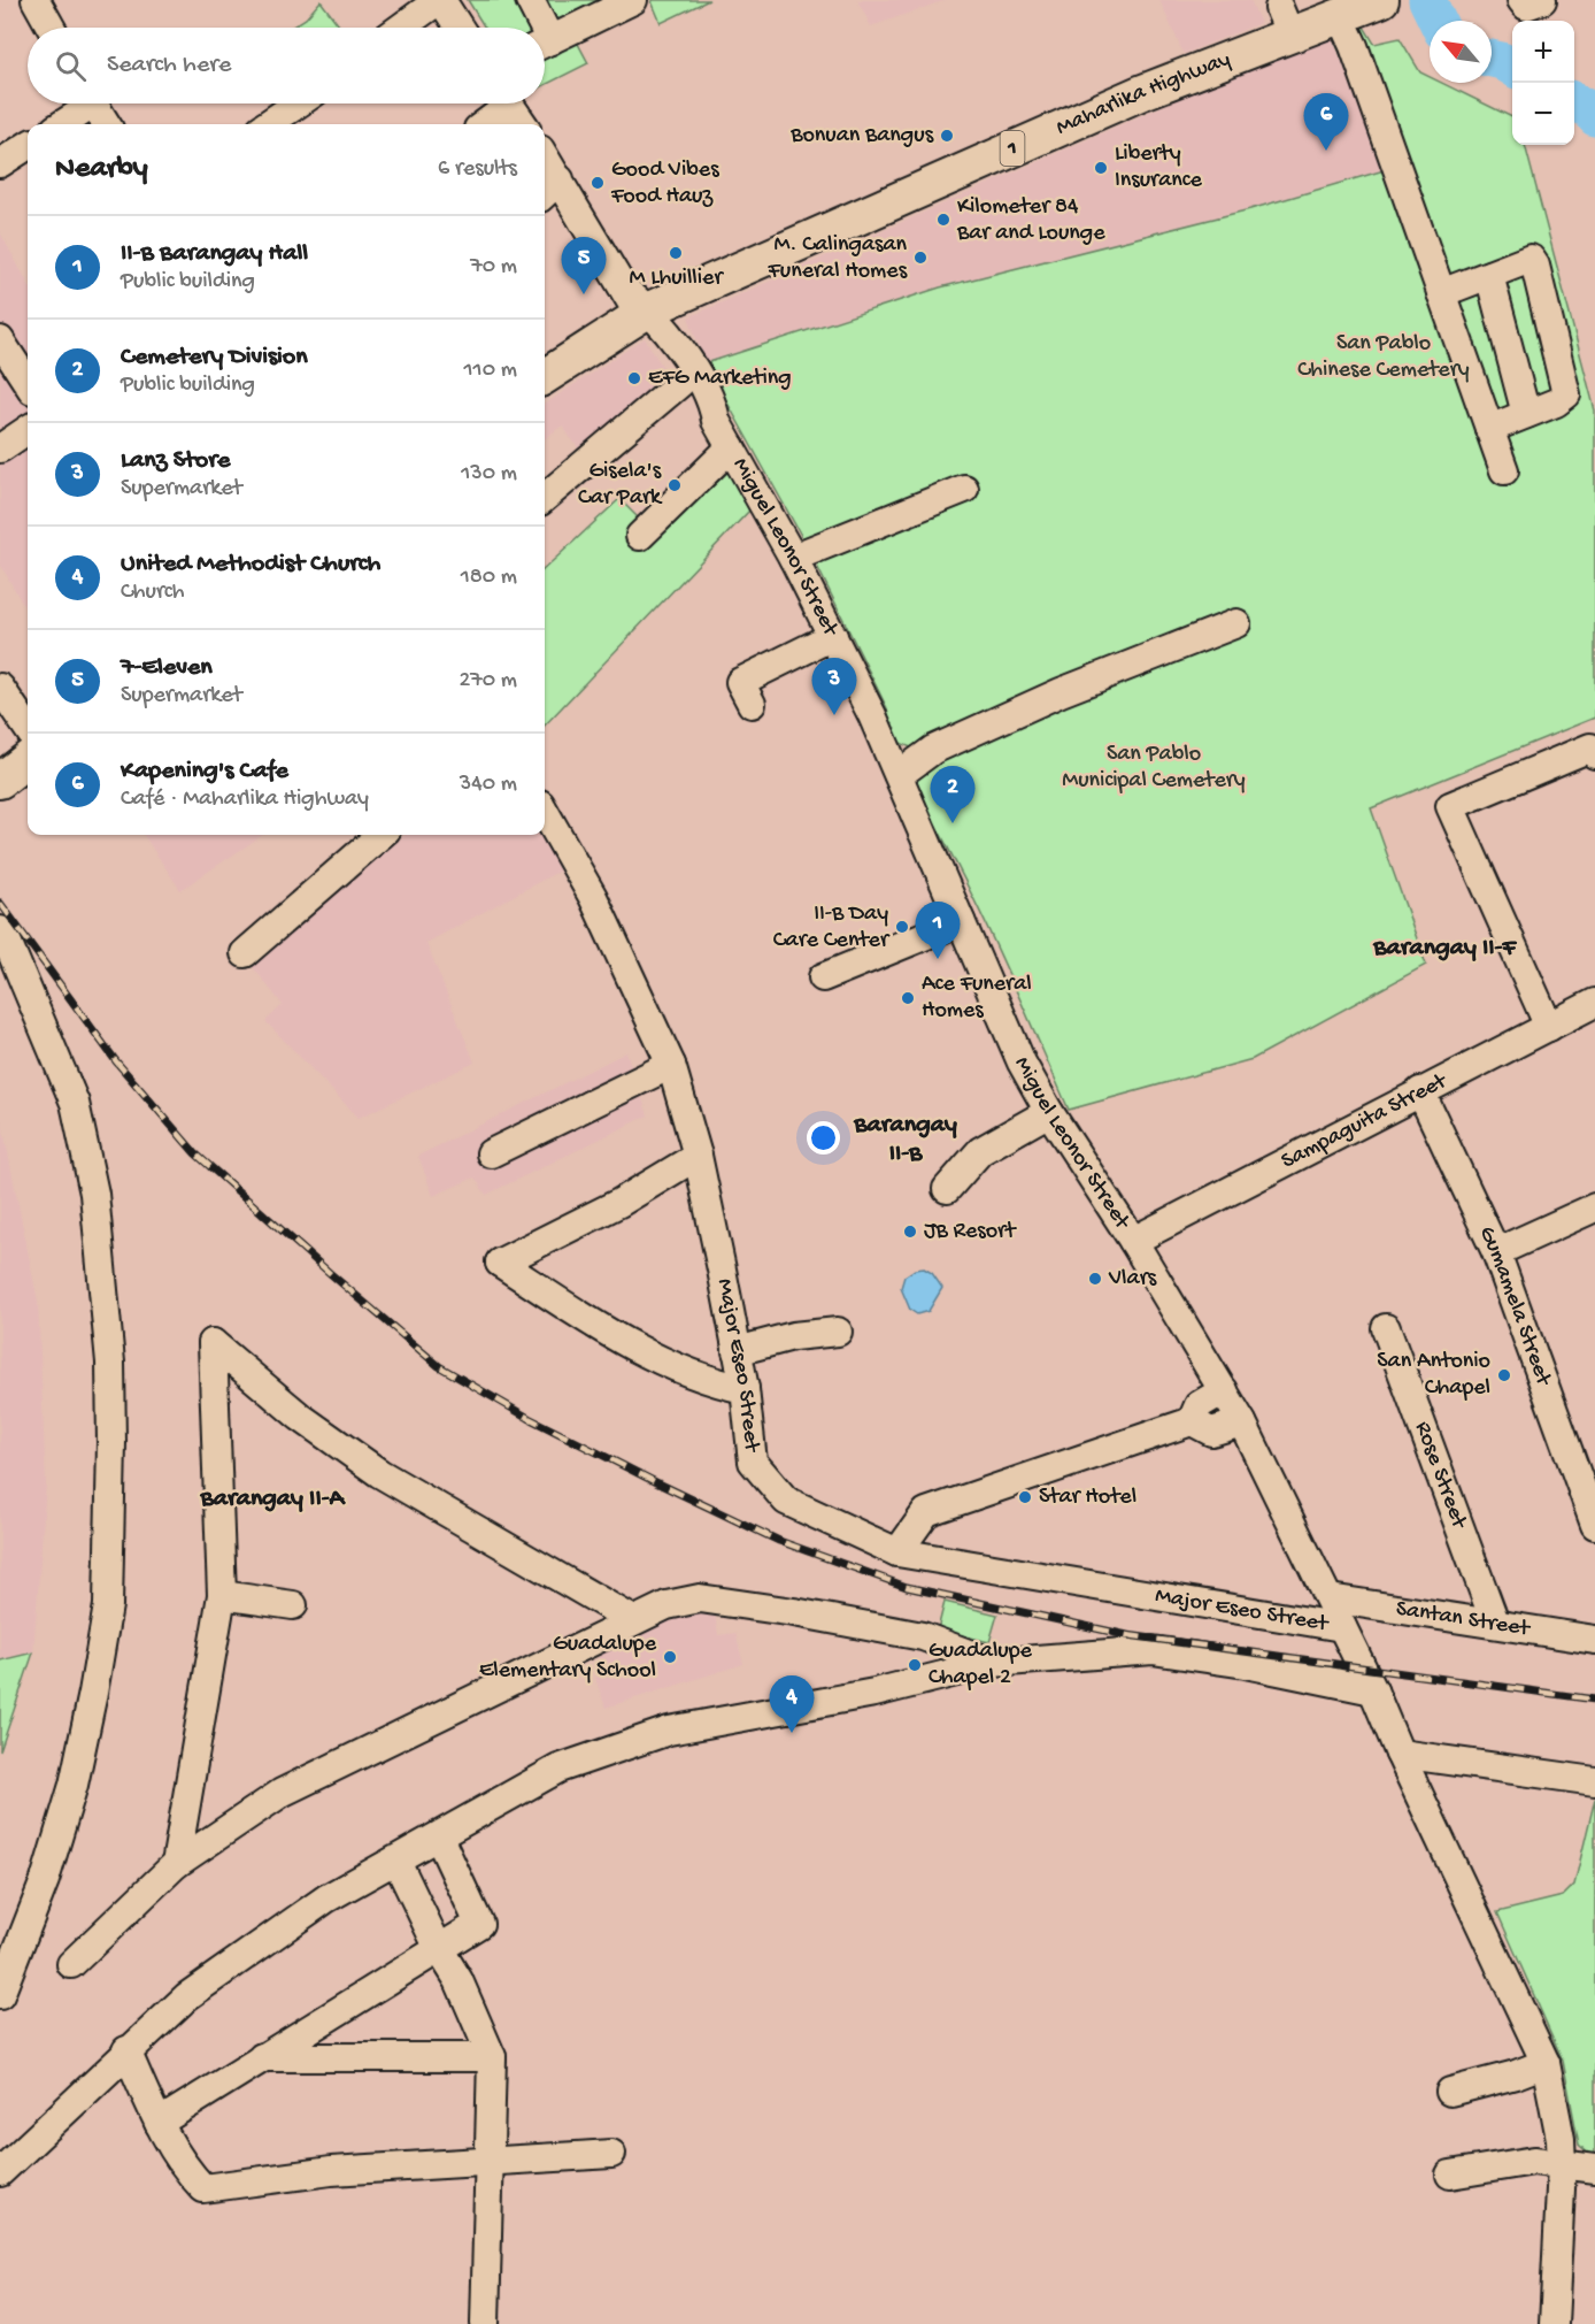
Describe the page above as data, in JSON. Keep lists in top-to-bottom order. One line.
{"streets":{"main road":["Maharlika Highway","1"],"street":["Miguel Leonor Street","Sampaguita Street","Gumamela Street","Major Eseo Street","Rose Street","Santan Street"]},"crossings":[["Maharlika Highway","Miguel Leonor Street"],["Miguel Leonor Street","Sampaguita Street"],["Miguel Leonor Street","Major Eseo Street"],["Miguel Leonor Street","Santan Street"],["Sampaguita Street","Gumamela Street"],["Rose Street","Santan Street"]],"districts":["Barangay II-F","Barangay II-B","Barangay II-A"],"parks":["San Pablo Chinese Cemetery","San Pablo Municipal Cemetery"],"places":["Bonuan Bangus","Liberty Insurance","Good Vibes Food Hauz","Kilometer 84 Bar and Lounge","M Lhuillier","M. Calingasan Funeral Homes","EFG Marketing","Gisela's Car Park","II-B Day Care Center","Ace Funeral Homes","JB Resort","Vlars","San Antonio Chapel","Star Hotel","Guadalupe Elementary School","Guadalupe Chapel 2"],"north":"top left","page":{"map_buttons":["+","−"],"search":"Search here","pins":["6","5","3","2","1","4"],"heading":["Nearby","6 results"],"list":[{"mark":"1","name":"II-B Barangay Hall","note":"Public building","value":"70 m"},{"mark":"2","name":"Cemetery Division","note":"Public building","value":"110 m"},{"mark":"3","name":"Lanz Store","note":"Supermarket","value":"130 m"},{"mark":"4","name":"United Methodist Church","note":"Church","value":"180 m"},{"mark":"5","name":"7-Eleven","note":"Supermarket","value":"270 m"},{"mark":"6","name":"Kapening's Cafe","note":"Café · Maharlika Highway","value":"340 m"}]}}
